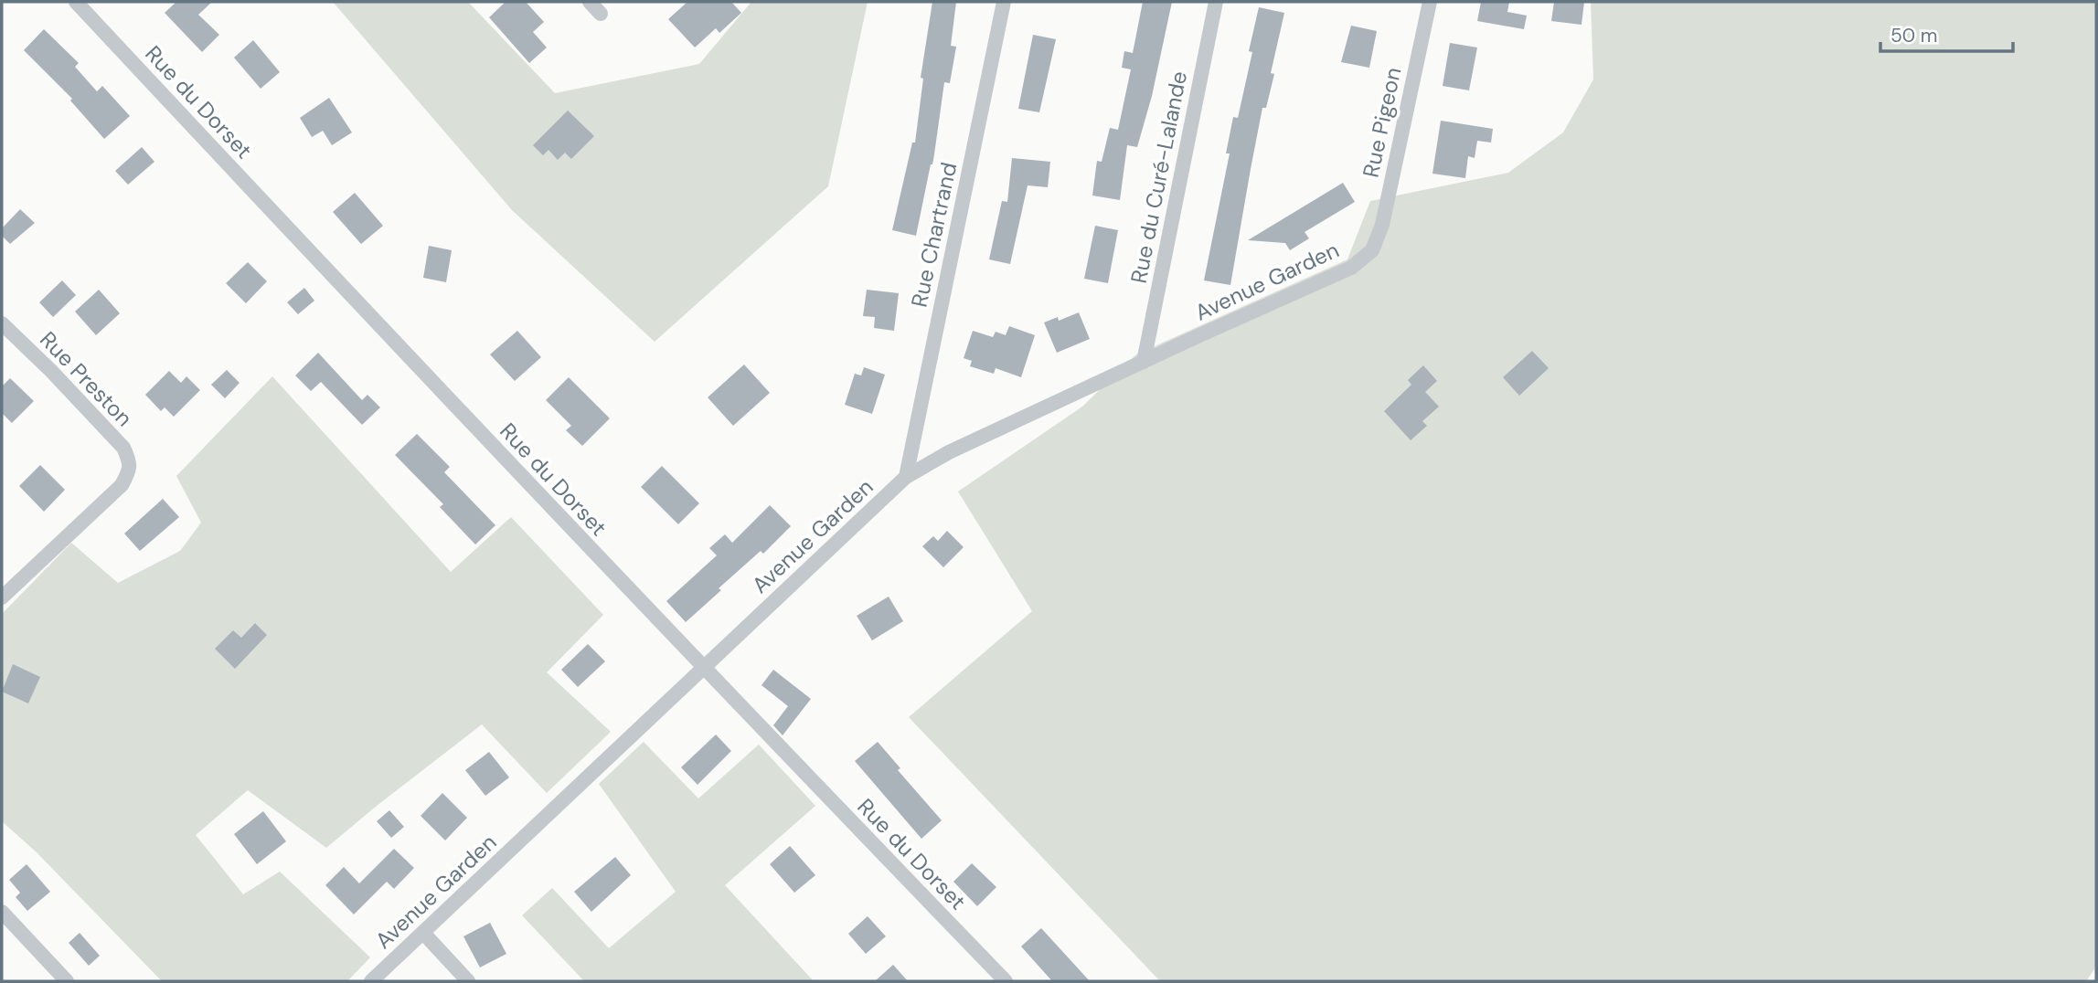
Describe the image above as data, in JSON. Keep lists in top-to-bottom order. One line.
{"streets":{"street":["Rue du Dorset","Rue Pigeon","Rue du Curé-Lalande","Rue Chartrand","Avenue Garden","Rue Preston"]},"crossings":[["Rue du Dorset","Avenue Garden"],["Rue Pigeon","Avenue Garden"],["Rue du Curé-Lalande","Avenue Garden"],["Rue Chartrand","Avenue Garden"]],"scale_bar":"50 m"}
